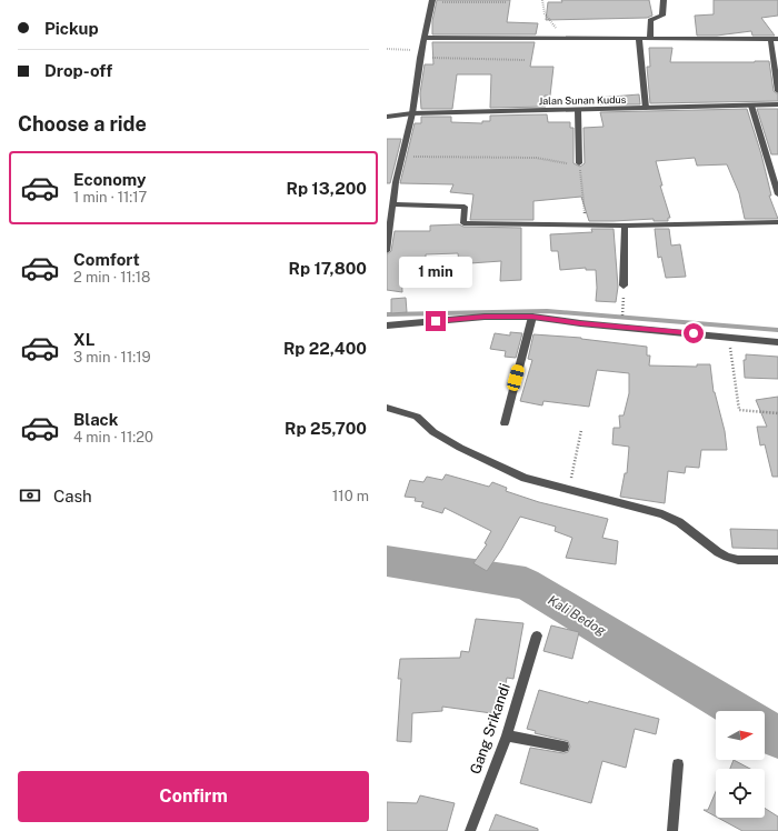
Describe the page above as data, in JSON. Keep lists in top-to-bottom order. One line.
{"streets":{"street":["Jalan Sunan Kudus","Gang Srikandi"]},"water":["Kali Bedog"],"north":"right","page":{"banner":["Pickup","Drop-off"],"heading":"Choose a ride","list":[{"name":"Economy","note":"1 min · 11:17","value":"Rp 13,200"},{"name":"Comfort","note":"2 min · 11:18","value":"Rp 17,800"},{"name":"XL","note":"3 min · 11:19","value":"Rp 22,400"},{"name":"Black","note":"4 min · 11:20","value":"Rp 25,700"}],"bubble":"1 min","pay":["Cash","110 m"],"buttons":"Confirm"}}
